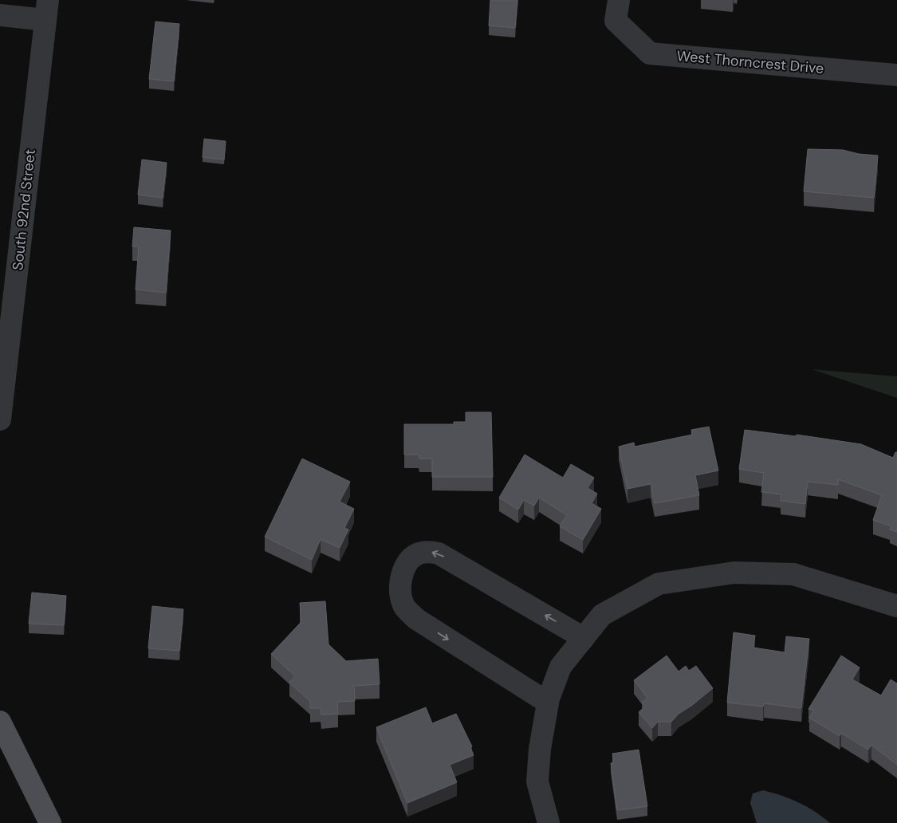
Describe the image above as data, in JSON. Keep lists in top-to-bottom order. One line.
{"streets":{"street":["West Thorncrest Drive","South 92nd Street"]}}
